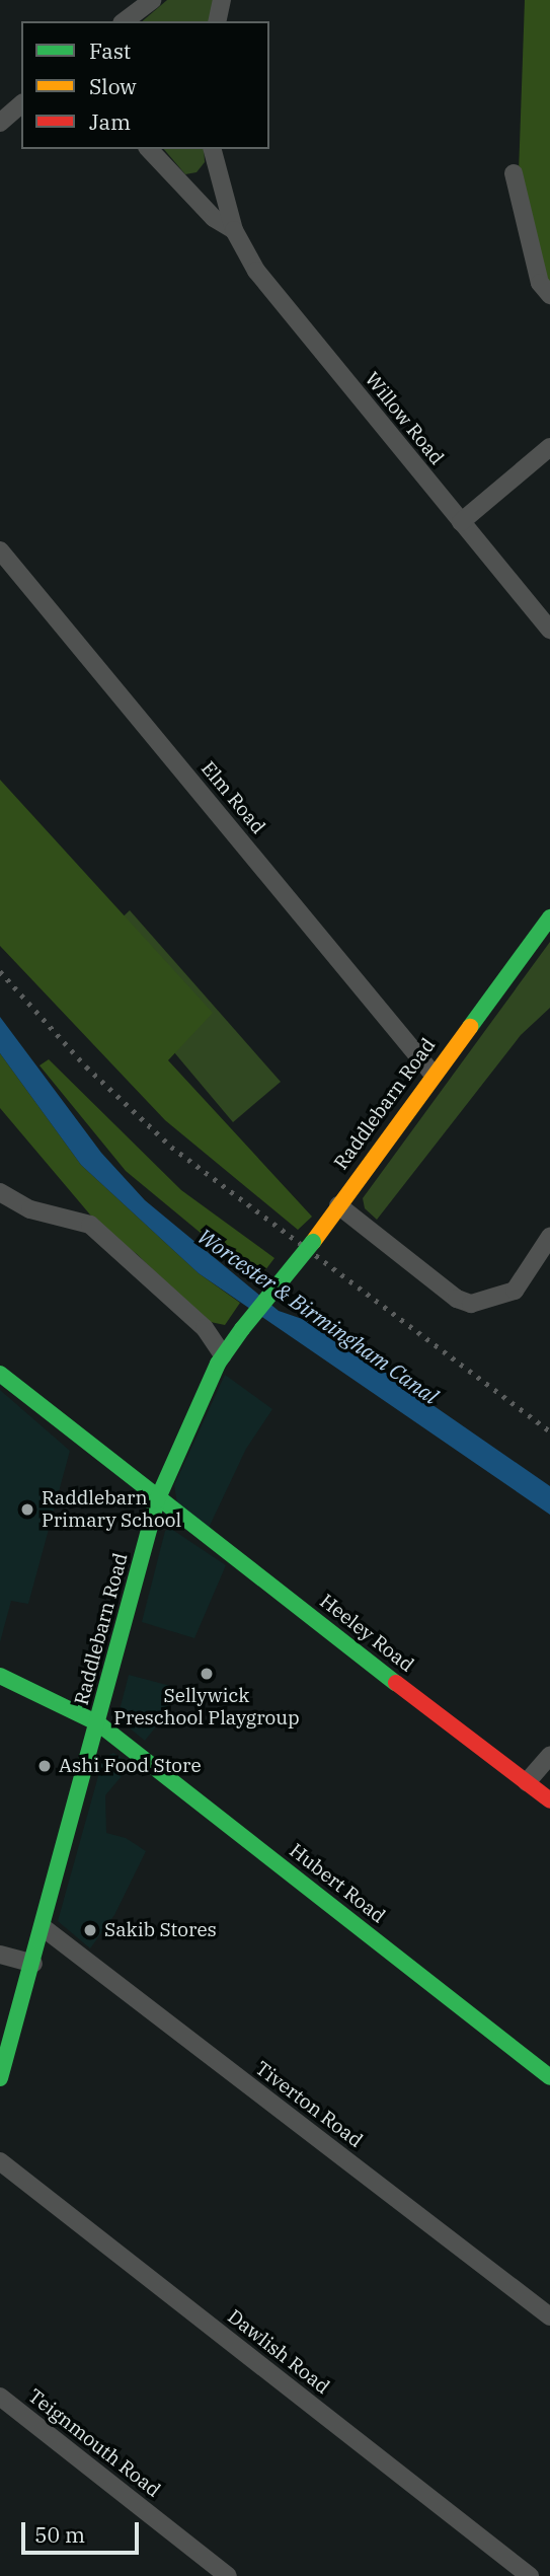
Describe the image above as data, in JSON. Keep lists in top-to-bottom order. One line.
{"streets":{"street":["Willow Road","Elm Road","Raddlebarn Road","Heeley Road","Hubert Road","Tiverton Road","Dawlish Road","Teignmouth Road"]},"crossings":[["Elm Road","Raddlebarn Road"],["Raddlebarn Road","Heeley Road"],["Raddlebarn Road","Hubert Road"],["Raddlebarn Road","Tiverton Road"]],"water":["Worcester & Birmingham Canal"],"places":["Raddlebarn Primary School","Sellywick Preschool Playgroup","Ashi Food Store","Sakib Stores"],"legend":["Fast","Slow","Jam"],"scale_bar":"50 m"}
